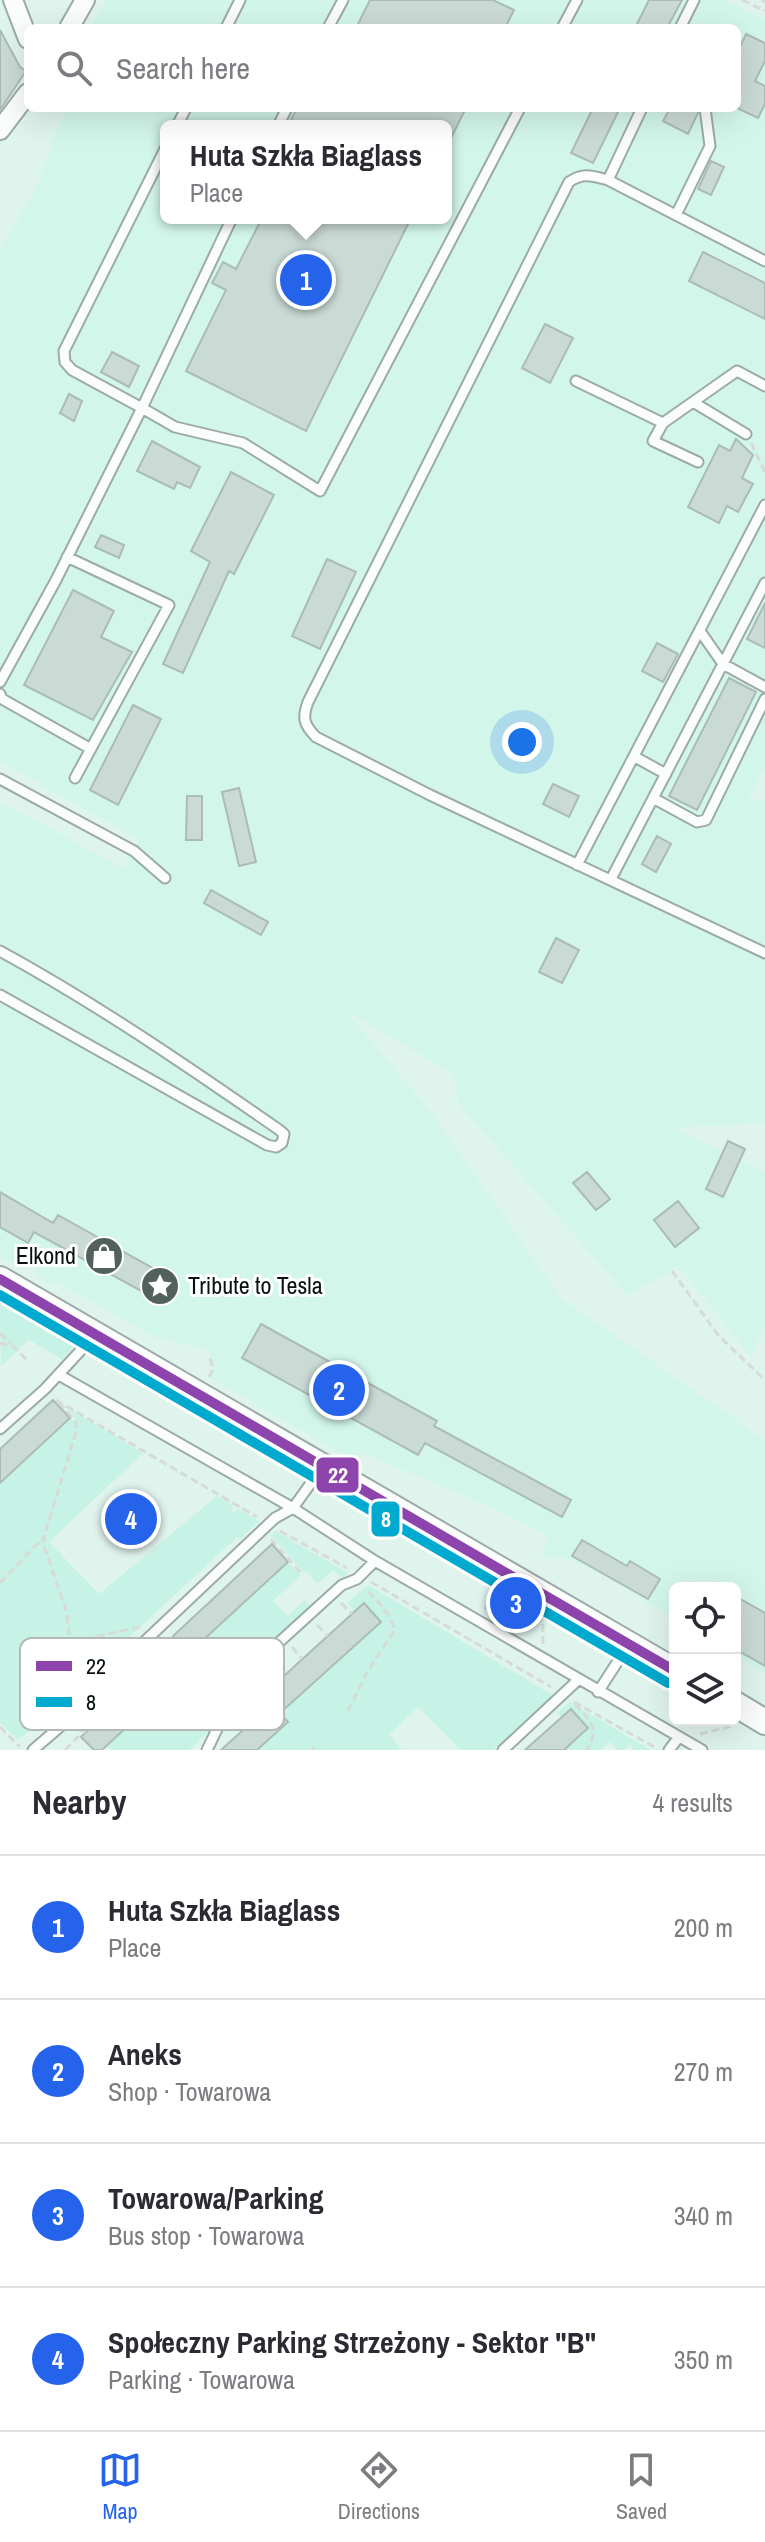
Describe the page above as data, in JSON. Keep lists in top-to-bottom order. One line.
{"places":{"shop":["Elkond"],"place":["Tribute to Tesla"]},"lines":["transit line 22","transit line 8"],"legend":["22","8"],"page":{"search":"Search here","popup":["Huta Szkła Biaglass","Place"],"pins":["1","2","4","3"],"heading":["Nearby","4 results"],"list":[{"mark":"1","name":"Huta Szkła Biaglass","note":"Place","value":"200 m"},{"mark":"2","name":"Aneks","note":"Shop · Towarowa","value":"270 m"},{"mark":"3","name":"Towarowa/Parking","note":"Bus stop · Towarowa","value":"340 m"},{"mark":"4","name":"Społeczny Parking Strzeżony - Sektor \"B\"","note":"Parking · Towarowa","value":"350 m"}],"nav":["Map","Directions","Saved"]}}
